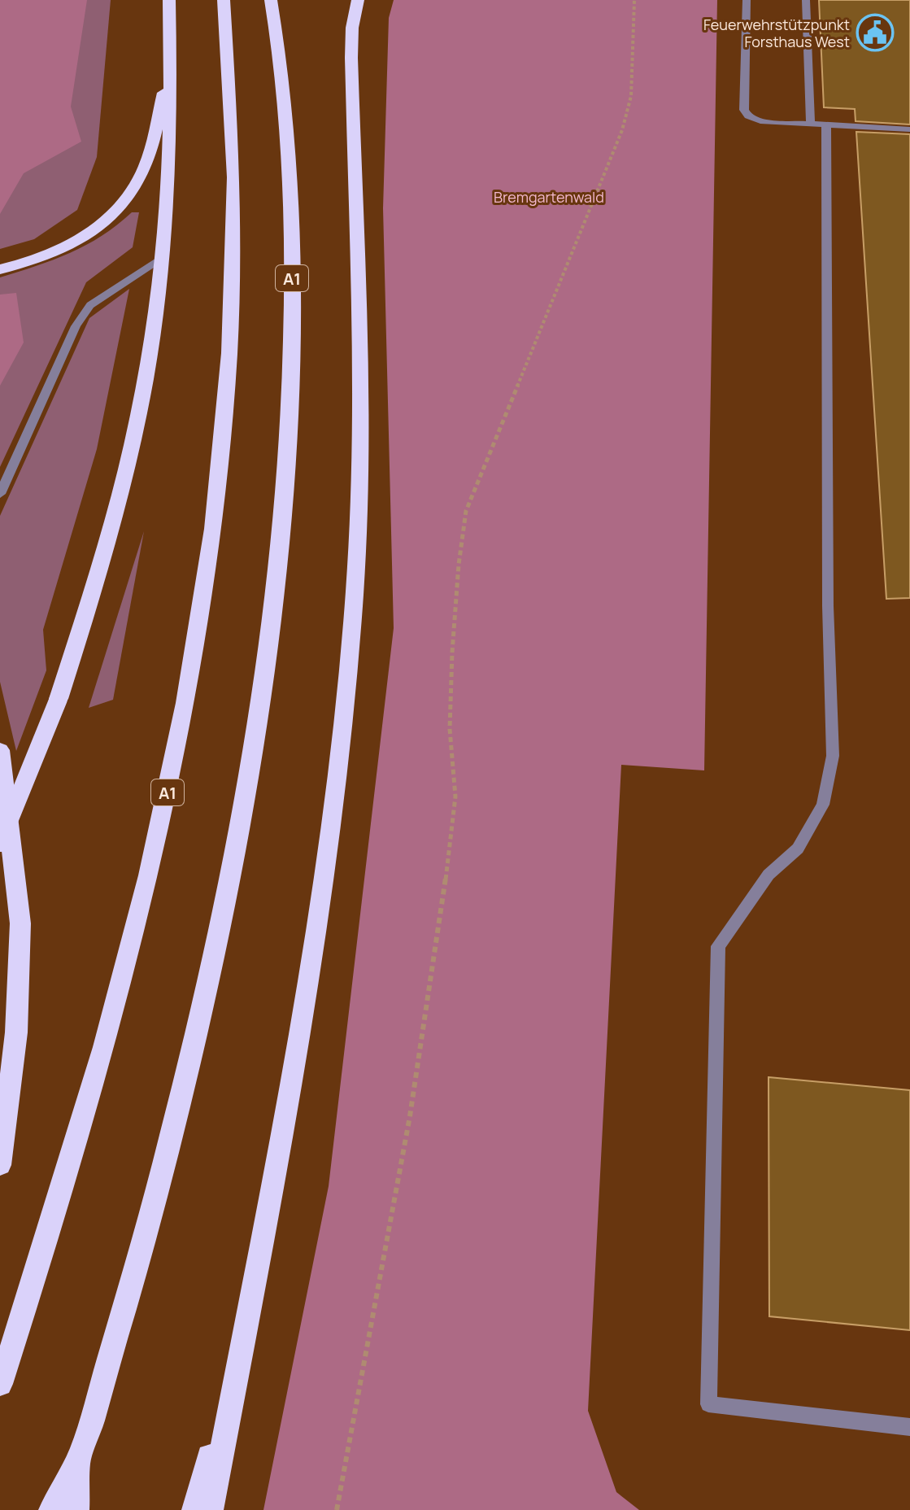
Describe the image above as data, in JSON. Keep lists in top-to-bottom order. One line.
{"streets":{"highway":["A1"]},"parks":["Bremgartenwald"],"places":{"public building":["Feuerwehrstützpunkt Forsthaus West"]}}
